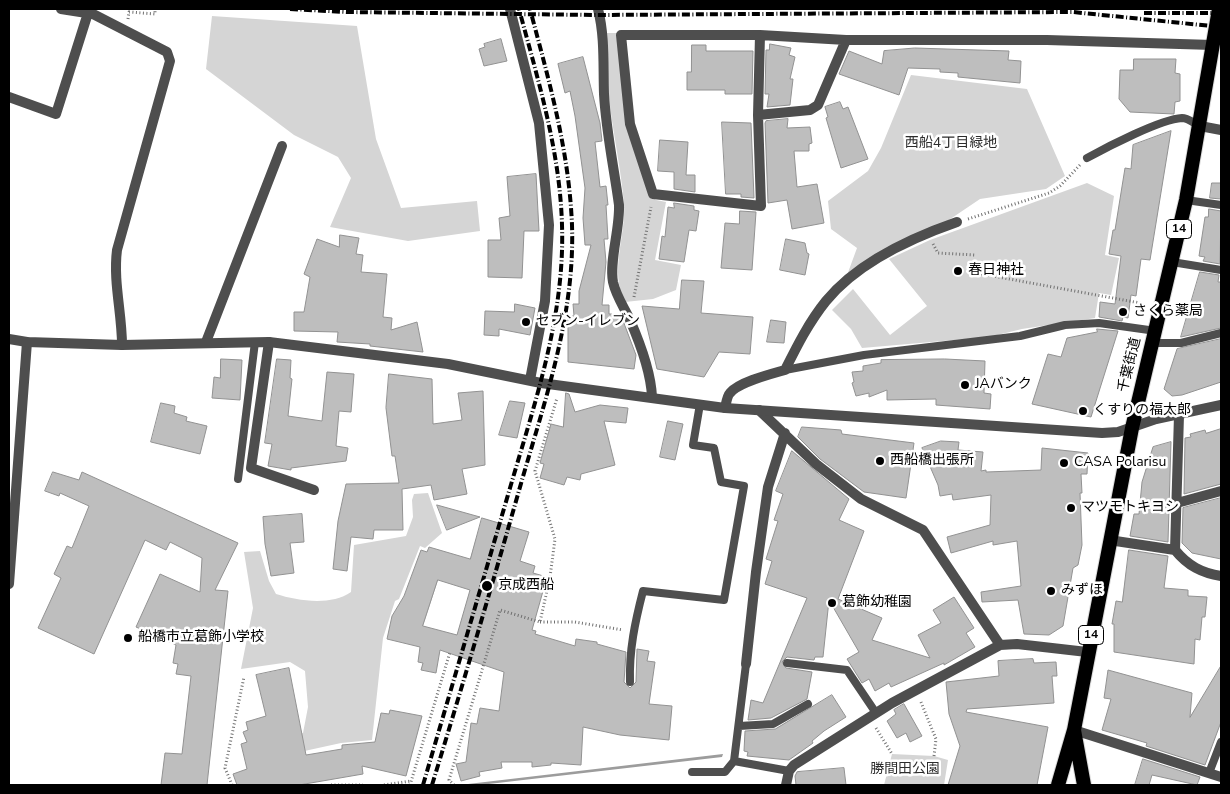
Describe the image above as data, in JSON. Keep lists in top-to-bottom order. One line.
{"streets":{"highway":["14","千葉街道"]},"parks":["西船4丁目緑地","勝間田公園"],"places":["春日神社","さくら薬局","セブン-イレブン","JAバンク","くすりの福太郎","西船橋出張所","CASA Polarisu","マツモトキヨシ","京成西船","みずほ","葛飾幼稚園","船橋市立葛飾小学校"]}
